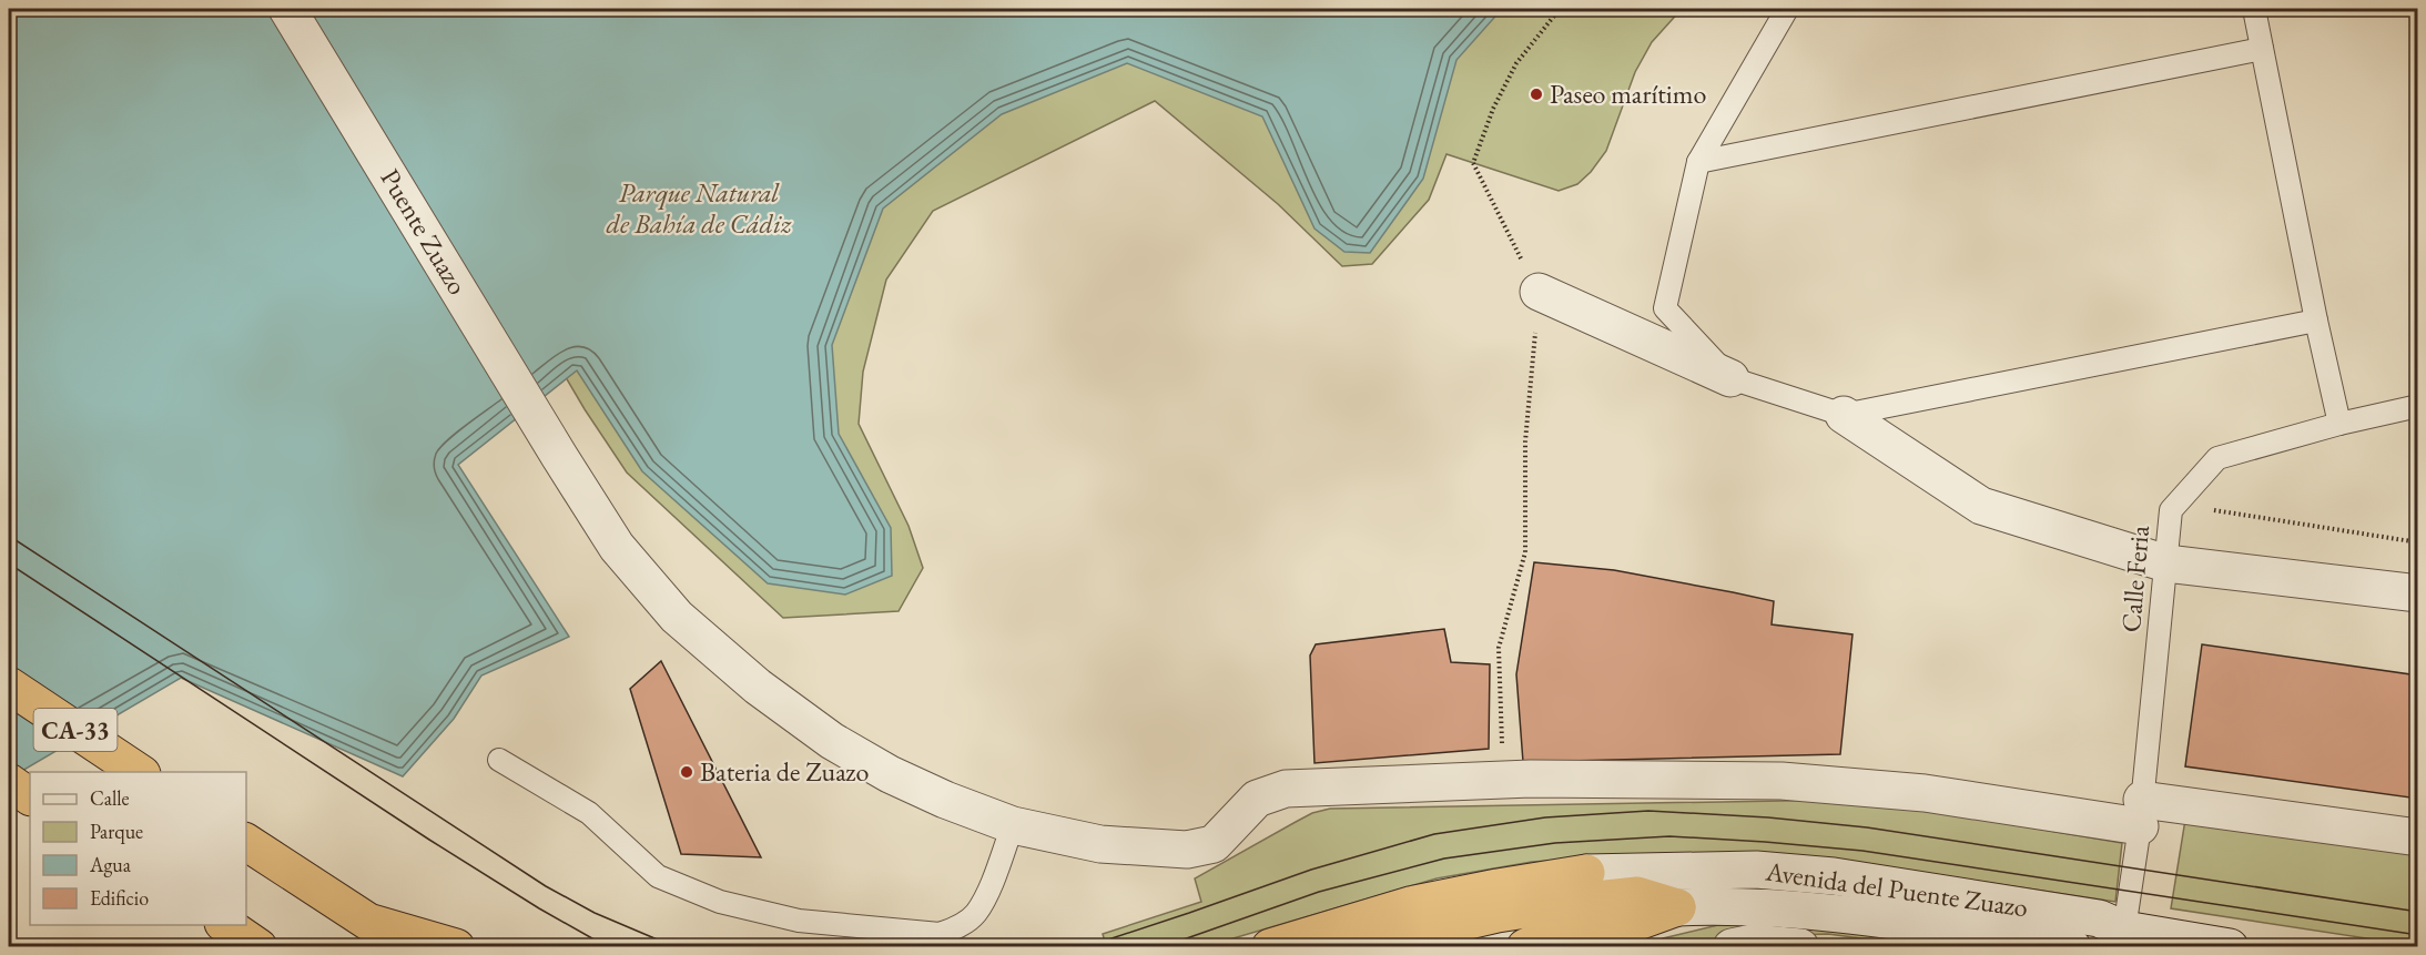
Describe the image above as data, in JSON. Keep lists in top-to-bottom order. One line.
{"streets":{"highway":["CA-33"],"street":["Puente Zuazo","Avenida del Puente Zuazo"],"lane":["Calle Feria"]},"crossings":[["Calle Feria","Avenida del Puente Zuazo"]],"parks":["Parque Natural de Bahía de Cádiz"],"places":["Paseo marítimo","Bateria de Zuazo"],"legend":["Calle","Parque","Agua","Edificio"]}
